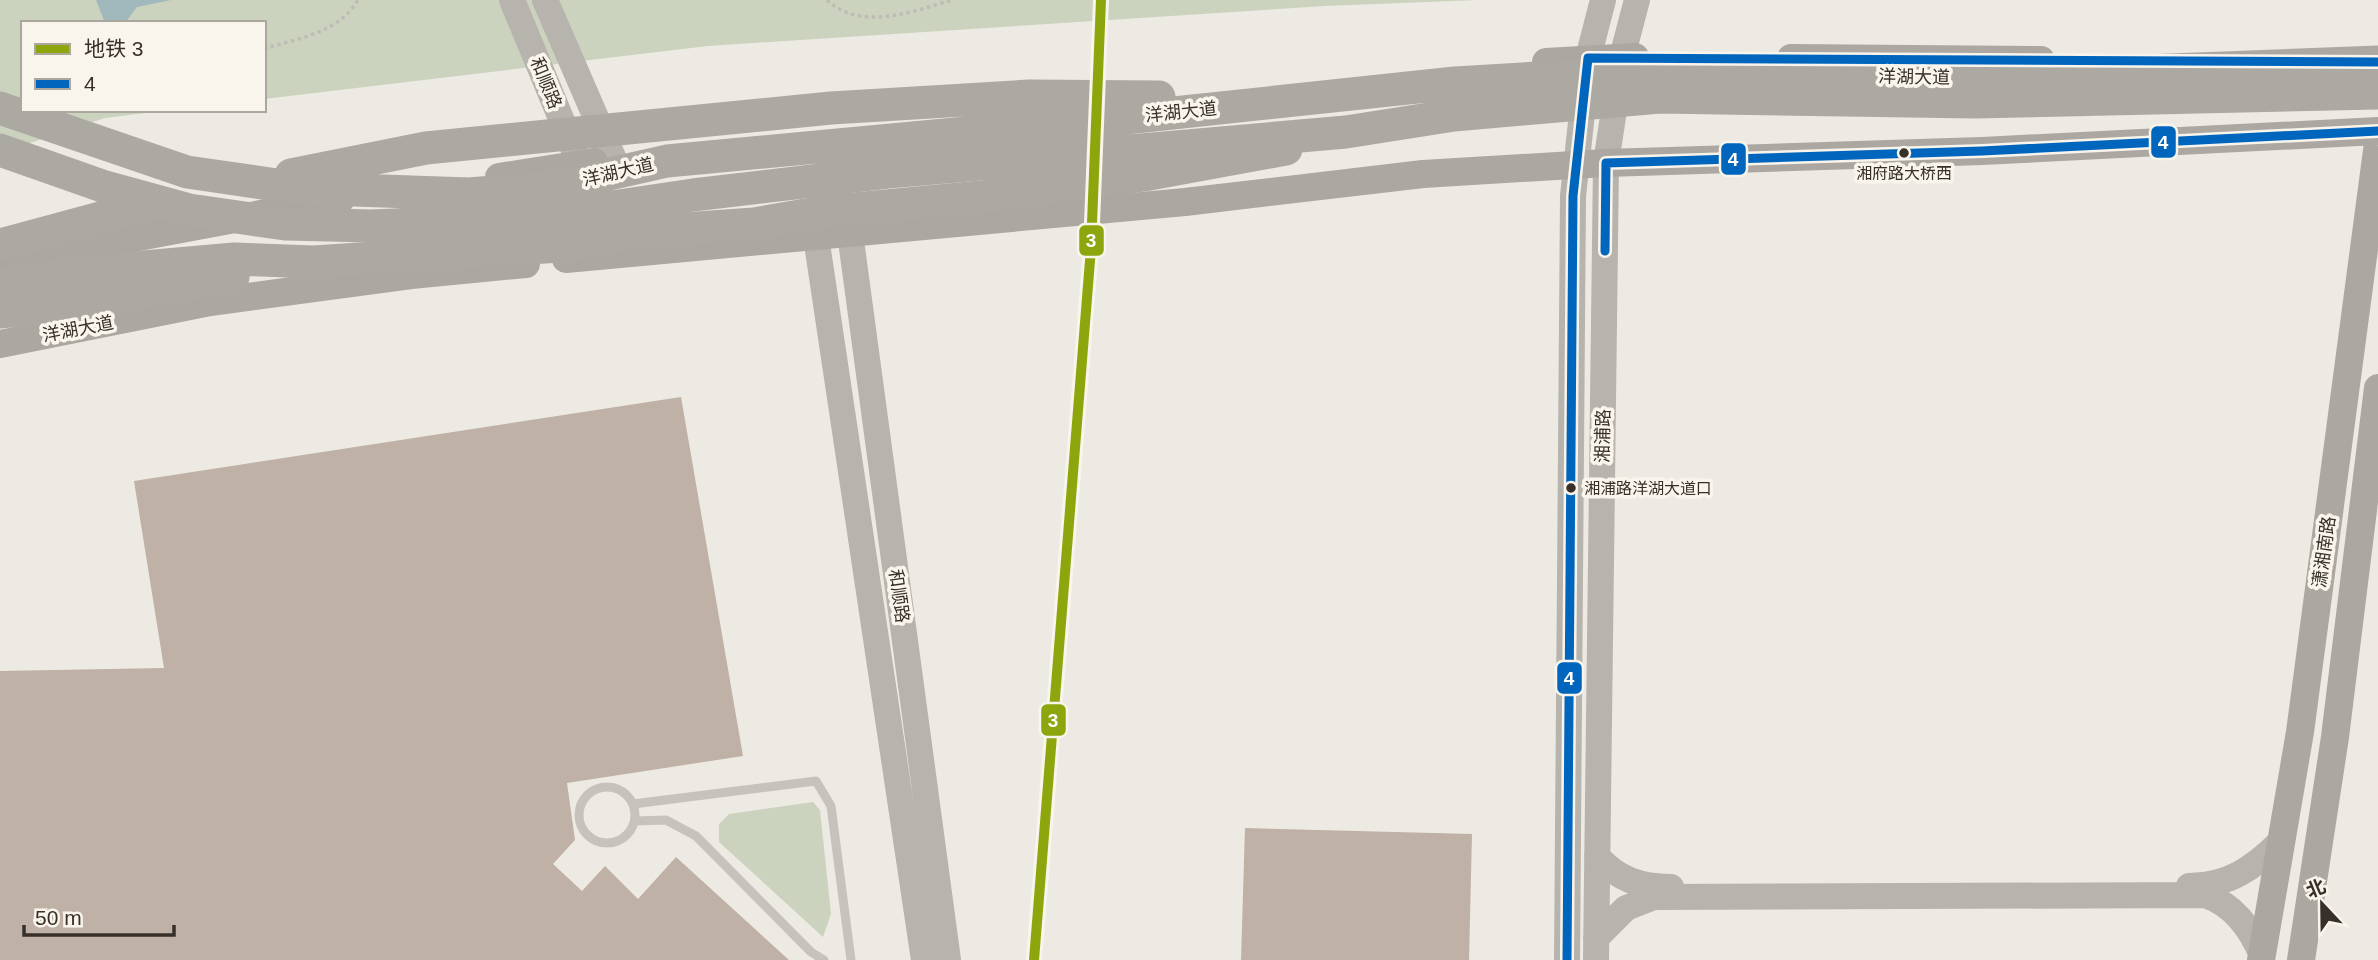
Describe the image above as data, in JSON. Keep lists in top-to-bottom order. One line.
{"streets":{"highway":["洋湖大道"],"main road":["和顺路","湘浦路","潇湘南路"]},"crossings":[["洋湖大道","和顺路"],["洋湖大道","湘浦路"]],"places":["湘府路大桥西","湘浦路洋湖大道口"],"lines":["metro line 3","transit line 4"],"legend":["地铁 3","4"],"scale_bar":"50 m","north":"top"}
